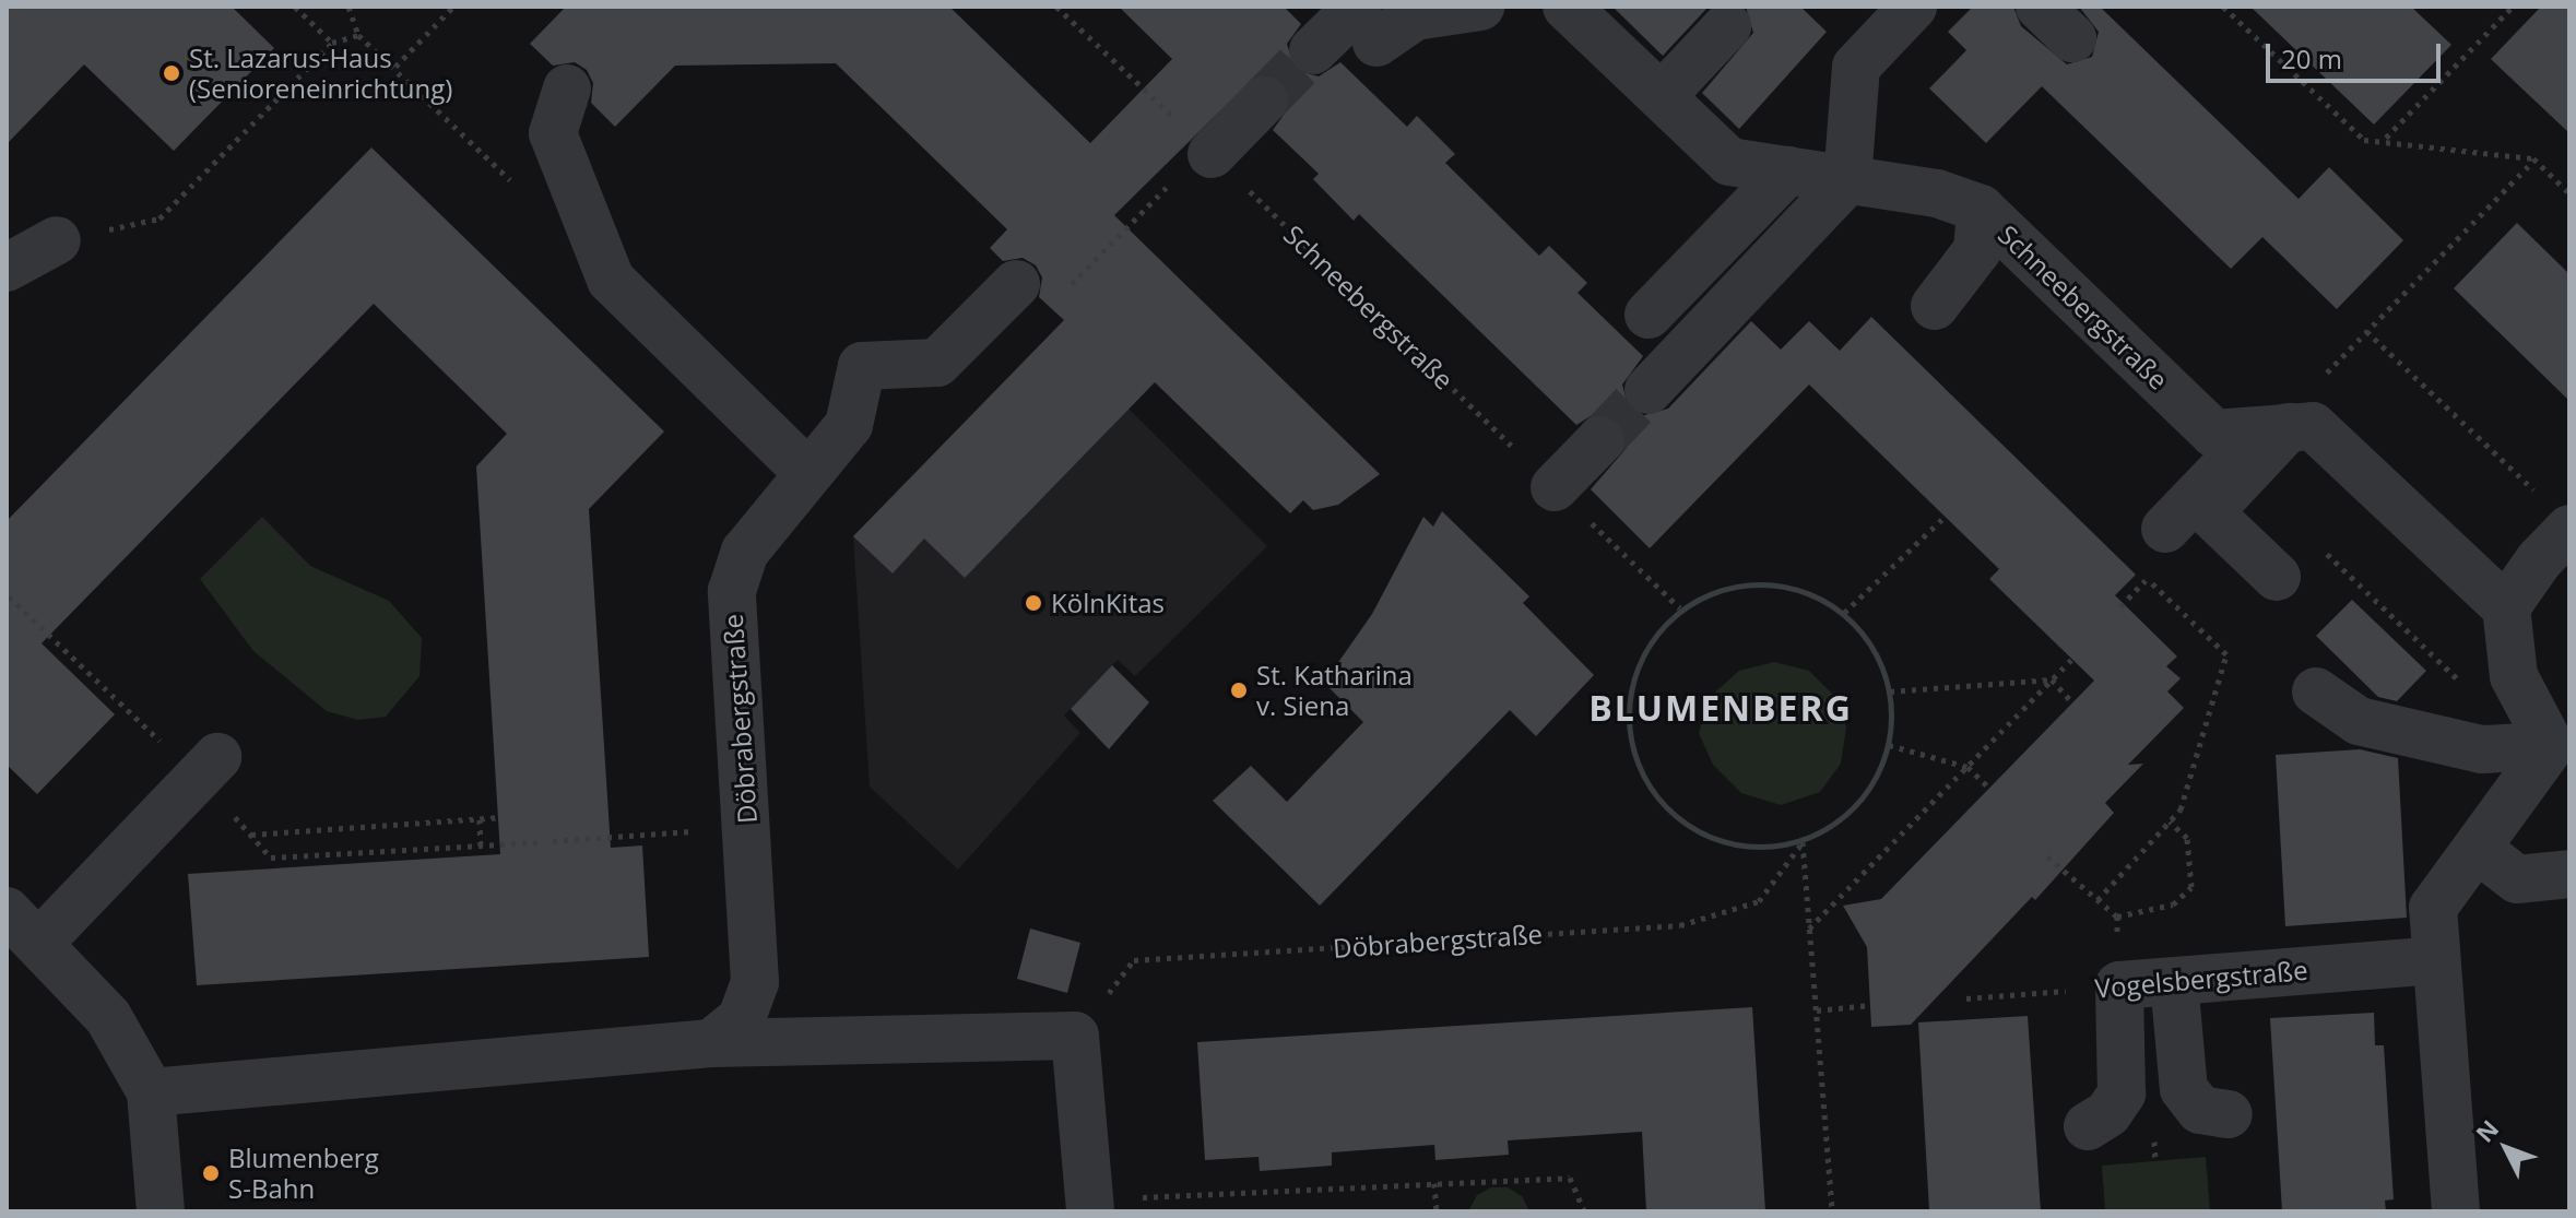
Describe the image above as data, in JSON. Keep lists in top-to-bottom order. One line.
{"streets":{"street":["Schneebergstraße","Döbrabergstraße","Vogelsbergstraße"]},"crossings":[["Schneebergstraße","Döbrabergstraße"]],"districts":["BLUMENBERG"],"places":["St. Lazarus-Haus (Senioreneinrichtung)","KölnKitas","St. Katharina v. Siena","Blumenberg S-Bahn"],"scale_bar":"20 m","north":"top left"}
